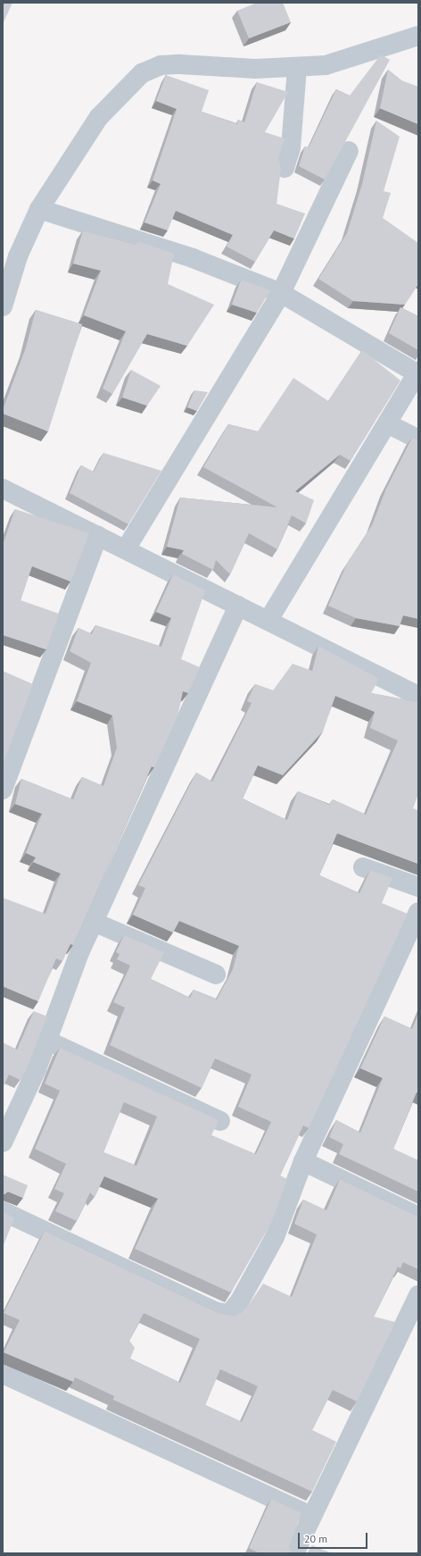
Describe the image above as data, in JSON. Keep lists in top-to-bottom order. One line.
{"scale_bar":"20 m"}
